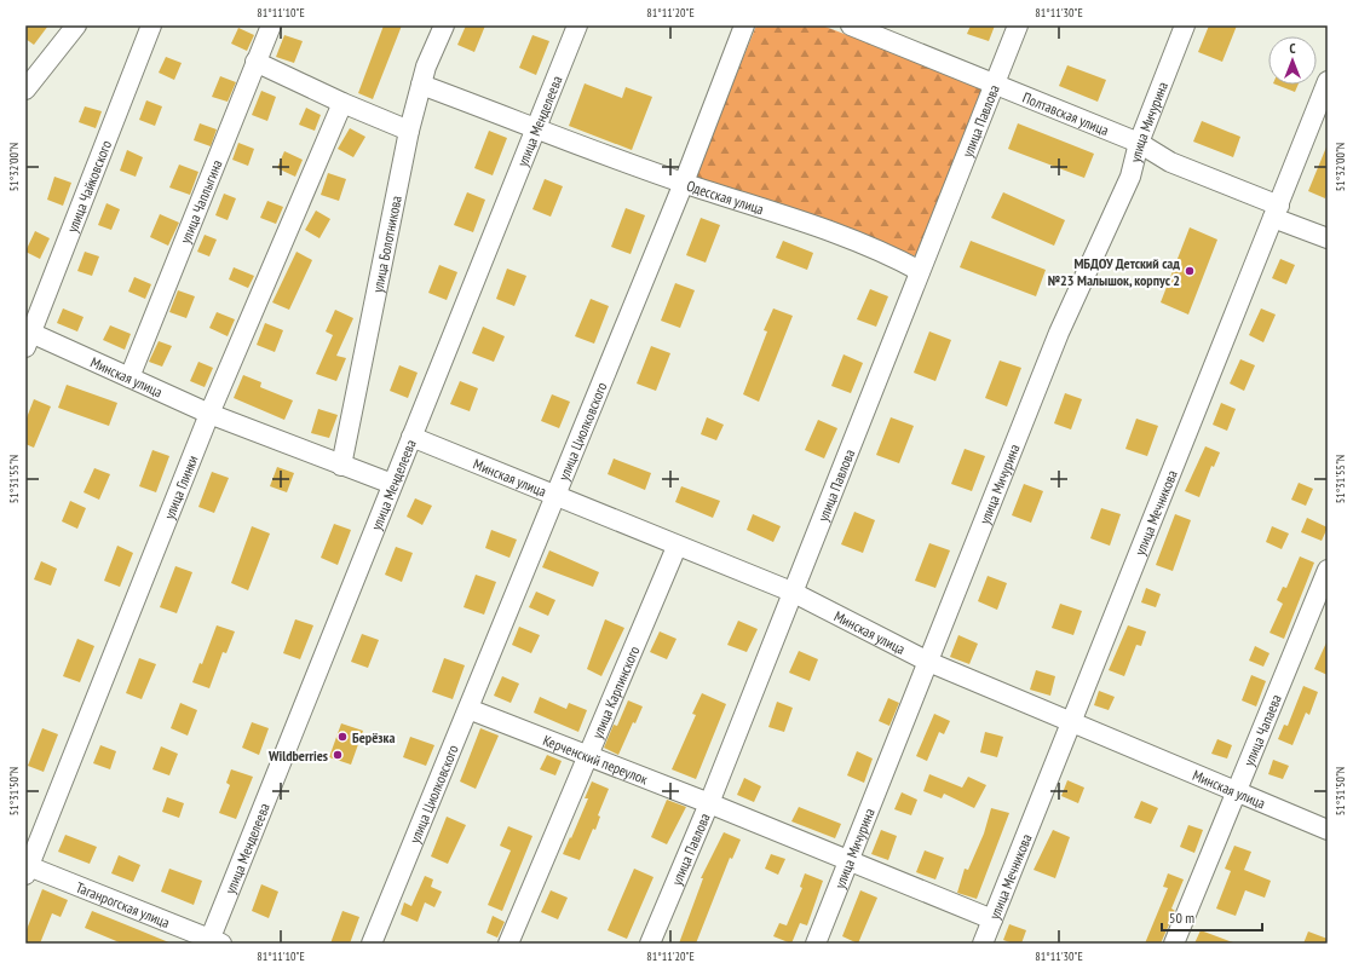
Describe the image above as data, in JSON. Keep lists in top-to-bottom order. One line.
{"streets":{"street":["Полтавская улица","улица Менделеева","улица Павлова","улица Мичурина","улица Чайковского","Одесская улица","улица Чаплыгина","улица Болотникова","Минская улица","улица Циолковского","улица Глинки","улица Мечникова","улица Карпинского","улица Чапаева","Керченский переулок","Таганрогская улица"]},"crossings":[["Полтавская улица","улица Павлова"],["Полтавская улица","улица Мичурина"],["Полтавская улица","улица Мечникова"],["улица Менделеева","Одесская улица"],["улица Менделеева","Минская улица"],["улица Менделеева","Таганрогская улица"],["улица Павлова","Одесская улица"],["улица Павлова","Минская улица"],["улица Павлова","Керченский переулок"],["улица Мичурина","Минская улица"],["улица Мичурина","Керченский переулок"],["улица Чайковского","Минская улица"],["Одесская улица","улица Болотникова"],["Одесская улица","улица Циолковского"],["улица Чаплыгина","Минская улица"],["улица Болотникова","Минская улица"],["Минская улица","улица Циолковского"],["Минская улица","улица Глинки"],["Минская улица","улица Мечникова"],["Минская улица","улица Карпинского"],["Минская улица","улица Чапаева"],["улица Циолковского","Керченский переулок"],["улица Глинки","Таганрогская улица"],["улица Мечникова","Керченский переулок"],["улица Карпинского","Керченский переулок"]],"places":["МБДОУ Детский сад №23 Малышок, корпус 2","Берёзка","Wildberries"],"scale_bar":"50 m","north":"top","coordinates":["81°11'10\"E","81°11'20\"E","81°11'30\"E","51°32'00\"N","51°31'55\"N","51°31'50\"N"]}
